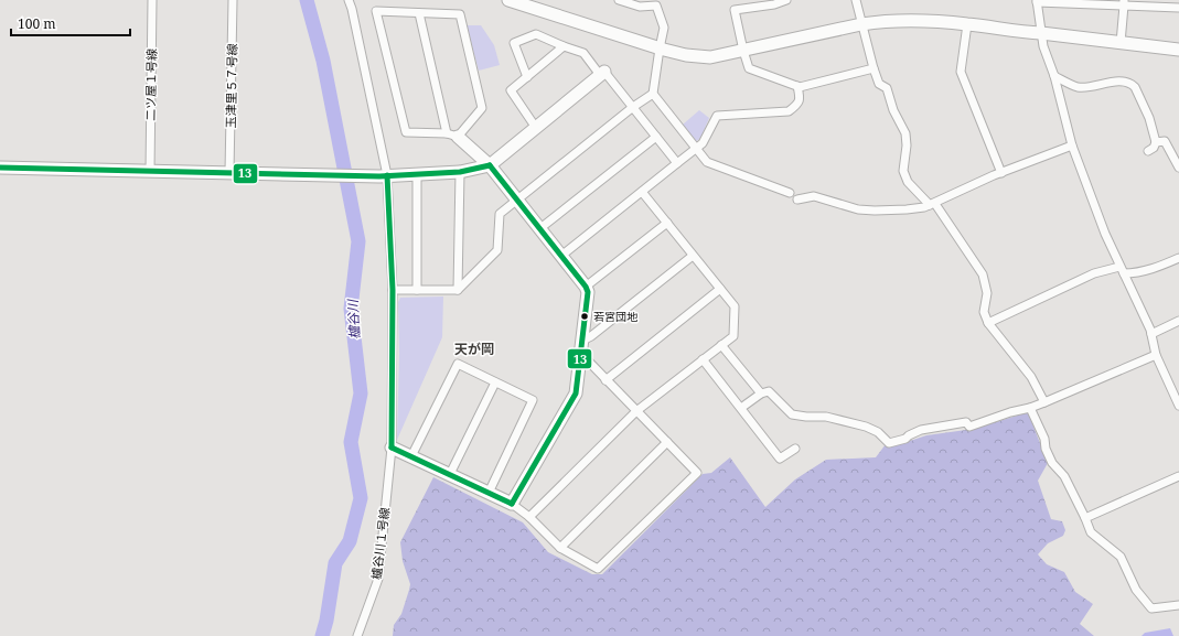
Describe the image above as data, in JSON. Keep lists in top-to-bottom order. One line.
{"streets":{"street":["二ツ屋１号線","玉津里５７号線","櫨谷川１号線"]},"districts":["天が岡"],"water":["櫨谷川"],"places":["若宮団地"],"lines":["transit line 13"],"scale_bar":"100 m"}
